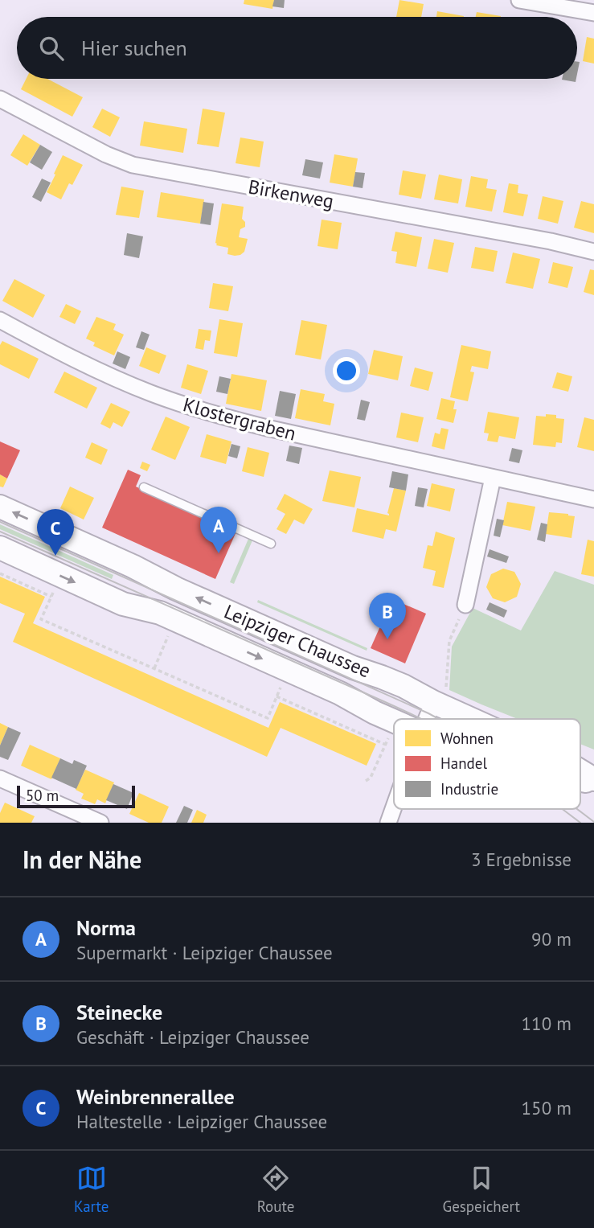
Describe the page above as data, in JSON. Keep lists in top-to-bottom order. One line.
{"streets":{"main road":["Leipziger Chaussee"],"street":["Birkenweg","Klostergraben"]},"legend":["Wohnen","Handel","Industrie"],"scale_bar":"50 m","page":{"search":"Hier suchen","pins":["A","C","B"],"scale":"50 m","heading":["In der Nähe","3 Ergebnisse"],"list":[{"mark":"A","name":"Norma","note":"Supermarkt · Leipziger Chaussee","value":"90 m"},{"mark":"B","name":"Steinecke","note":"Geschäft · Leipziger Chaussee","value":"110 m"},{"mark":"C","name":"Weinbrennerallee","note":"Haltestelle · Leipziger Chaussee","value":"150 m"}],"nav":["Karte","Route","Gespeichert"]}}
